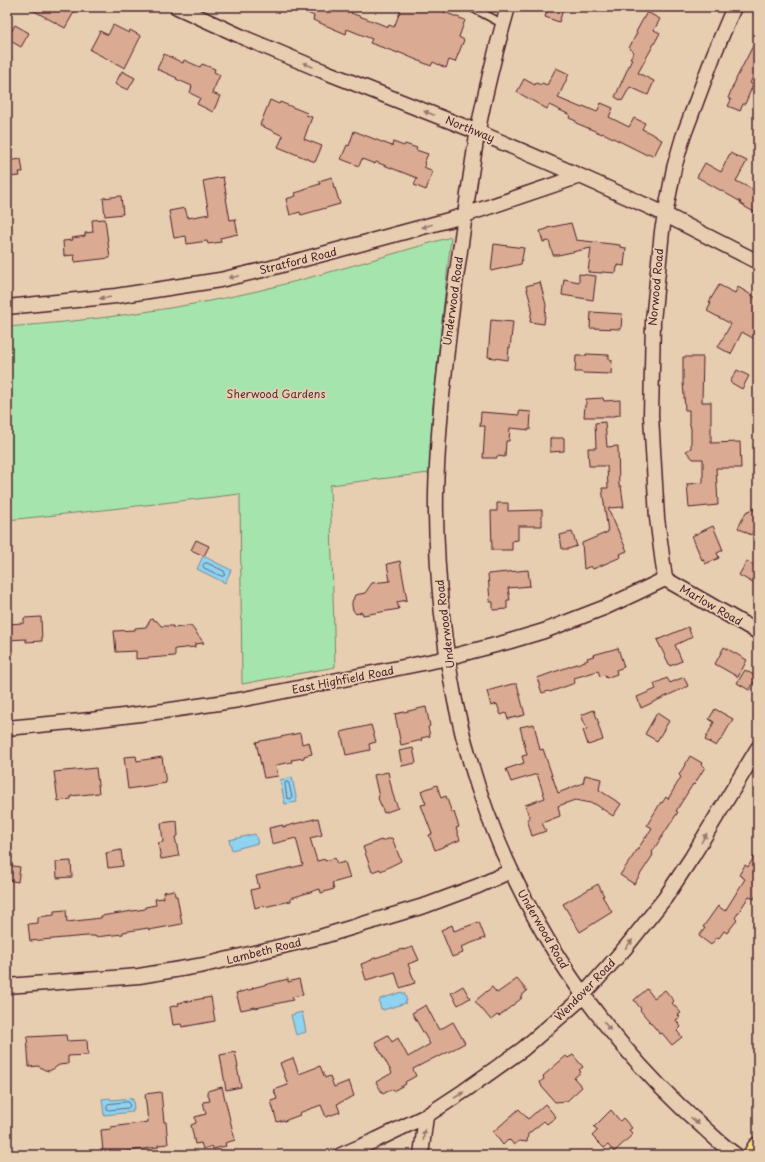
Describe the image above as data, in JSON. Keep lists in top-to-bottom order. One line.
{"streets":{"street":["Northway","Stratford Road","Norwood Road","Underwood Road","Marlow Road","East Highfield Road","Lambeth Road","Wendover Road"]},"crossings":[["Northway","Stratford Road"],["Northway","Norwood Road"],["Northway","Underwood Road"],["Stratford Road","Underwood Road"],["Norwood Road","Marlow Road"],["Norwood Road","East Highfield Road"],["Underwood Road","East Highfield Road"],["Underwood Road","Lambeth Road"],["Underwood Road","Wendover Road"],["Marlow Road","East Highfield Road"]],"one_way":["Northway","Stratford Road","Wendover Road"],"parks":["Sherwood Gardens"]}
